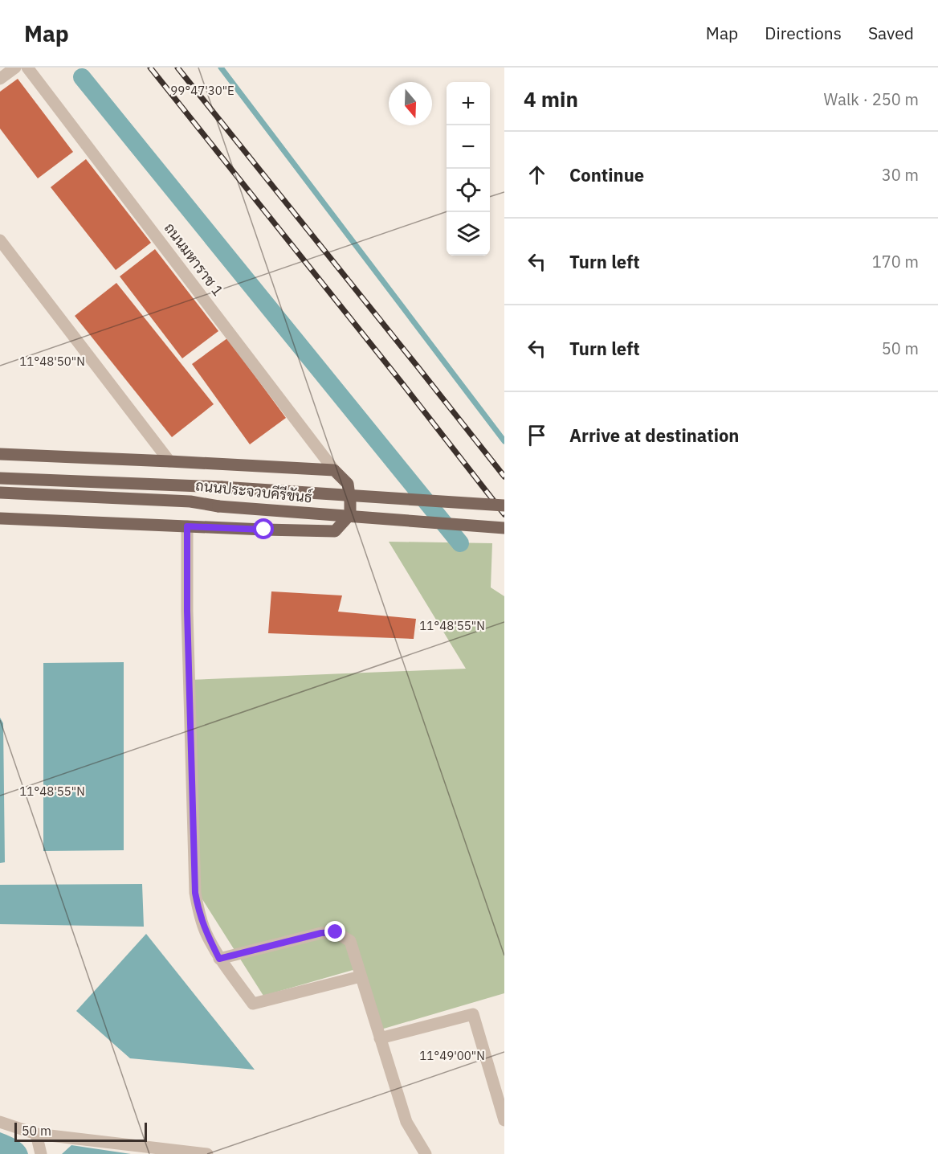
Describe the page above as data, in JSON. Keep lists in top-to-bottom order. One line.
{"streets":{"main road":["ถนนประจวบคีรีขันธ์"],"street":["ถนนมหาราช 1"]},"scale_bar":"50 m","north":"bottom","page":{"header":"Map","nav":["Map","Directions","Saved"],"heading":["4 min","Walk · 250 m"],"map_buttons":["+","−"],"list":[["Continue","30 m"],["Turn left","170 m"],["Turn left","50 m"],"Arrive at destination"],"scale":"50 m"},"coordinates":["99°47'30\"E","11°48'50\"N","11°48'55\"N","11°49'00\"N"]}
